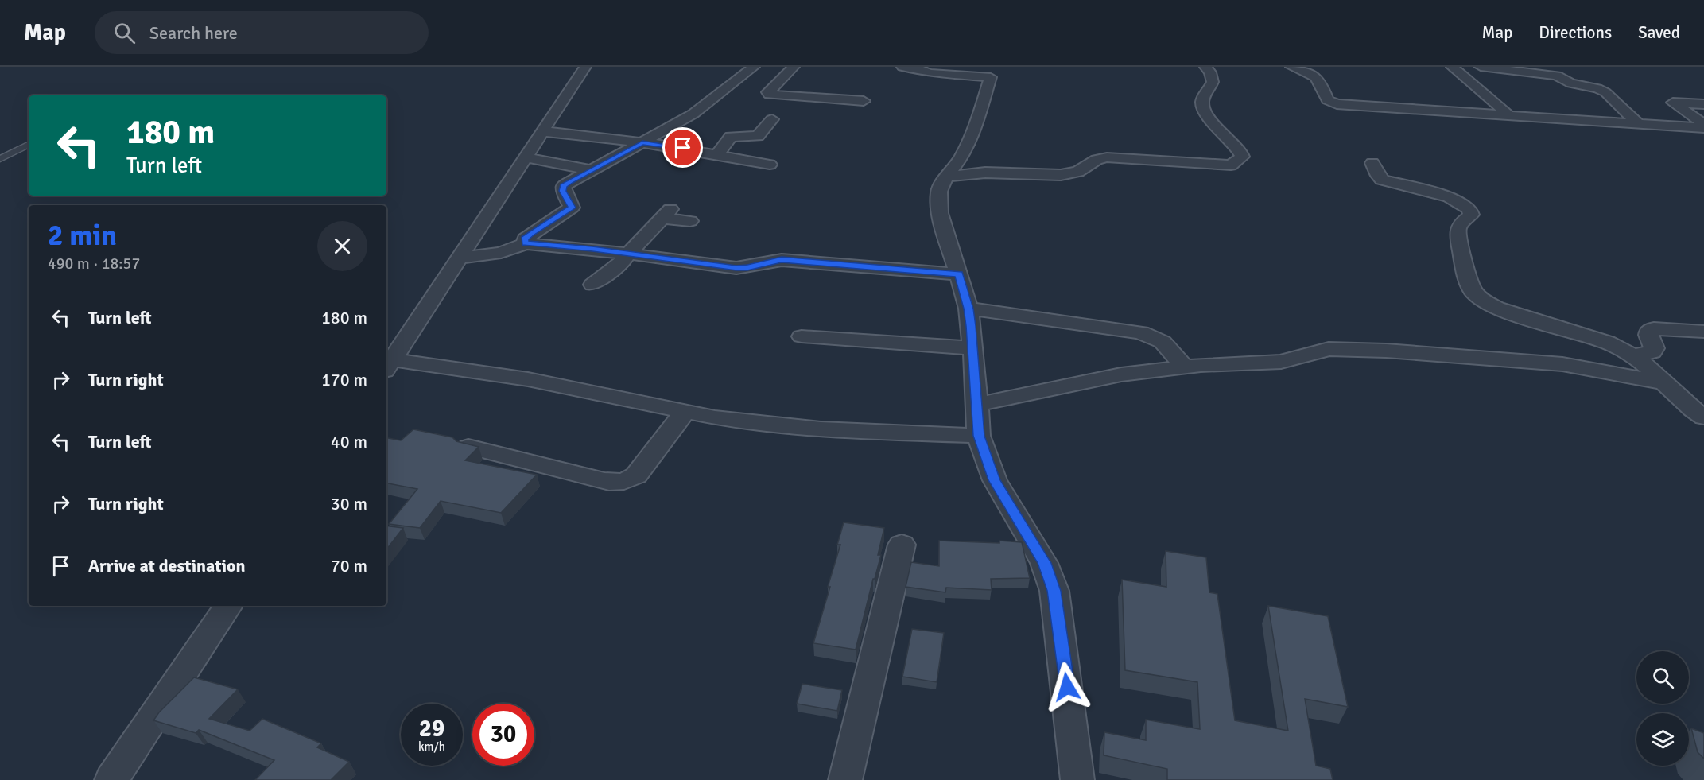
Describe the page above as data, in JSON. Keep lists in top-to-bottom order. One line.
{"page":{"header":"Map","search":"Search here","nav":["Map","Directions","Saved"],"turn":["180 m","Turn left"],"heading":["2 min","490 m · 18:57"],"list":[{"name":"Turn left","value":"180 m"},{"name":"Turn right","value":"170 m"},{"name":"Turn left","value":"40 m"},{"name":"Turn right","value":"30 m"},{"name":"Arrive at destination","value":"70 m"}],"speed":"29 km/h","limit":"30"}}
